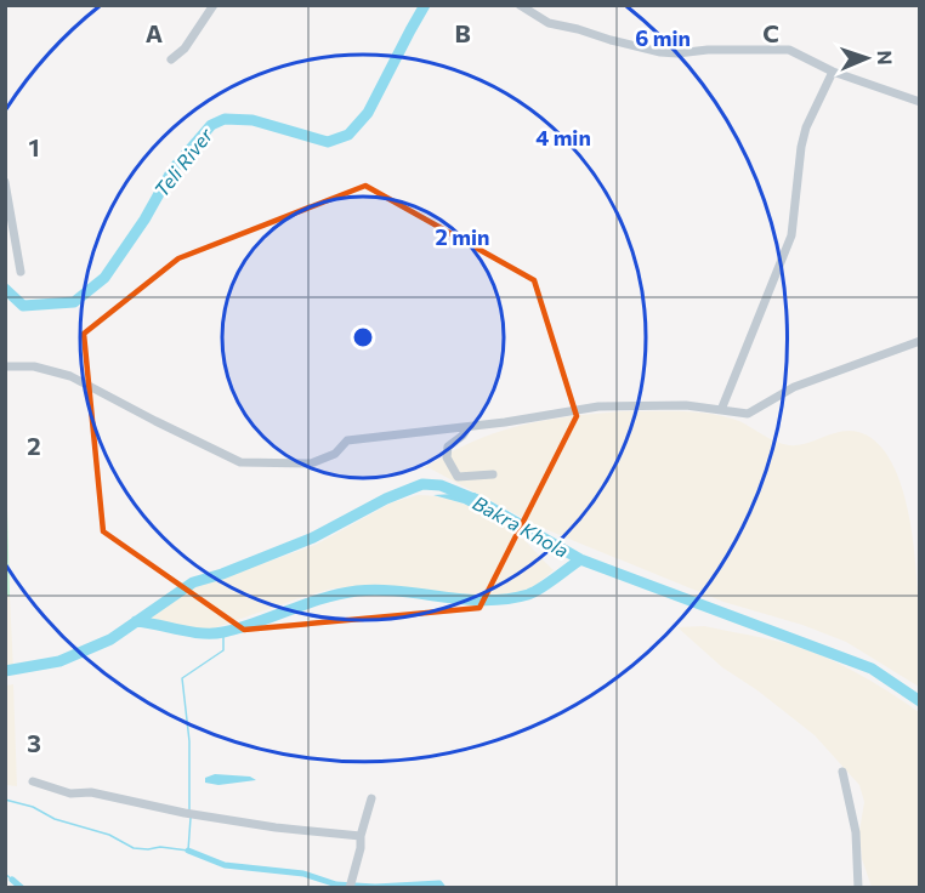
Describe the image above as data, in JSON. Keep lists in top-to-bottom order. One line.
{"water":["Teli River","Bakra Khola"],"north":"right","grid":{"columns":["A","B","C"],"rows":["1","2","3"]},"rings":["6 min","4 min","2 min"]}
